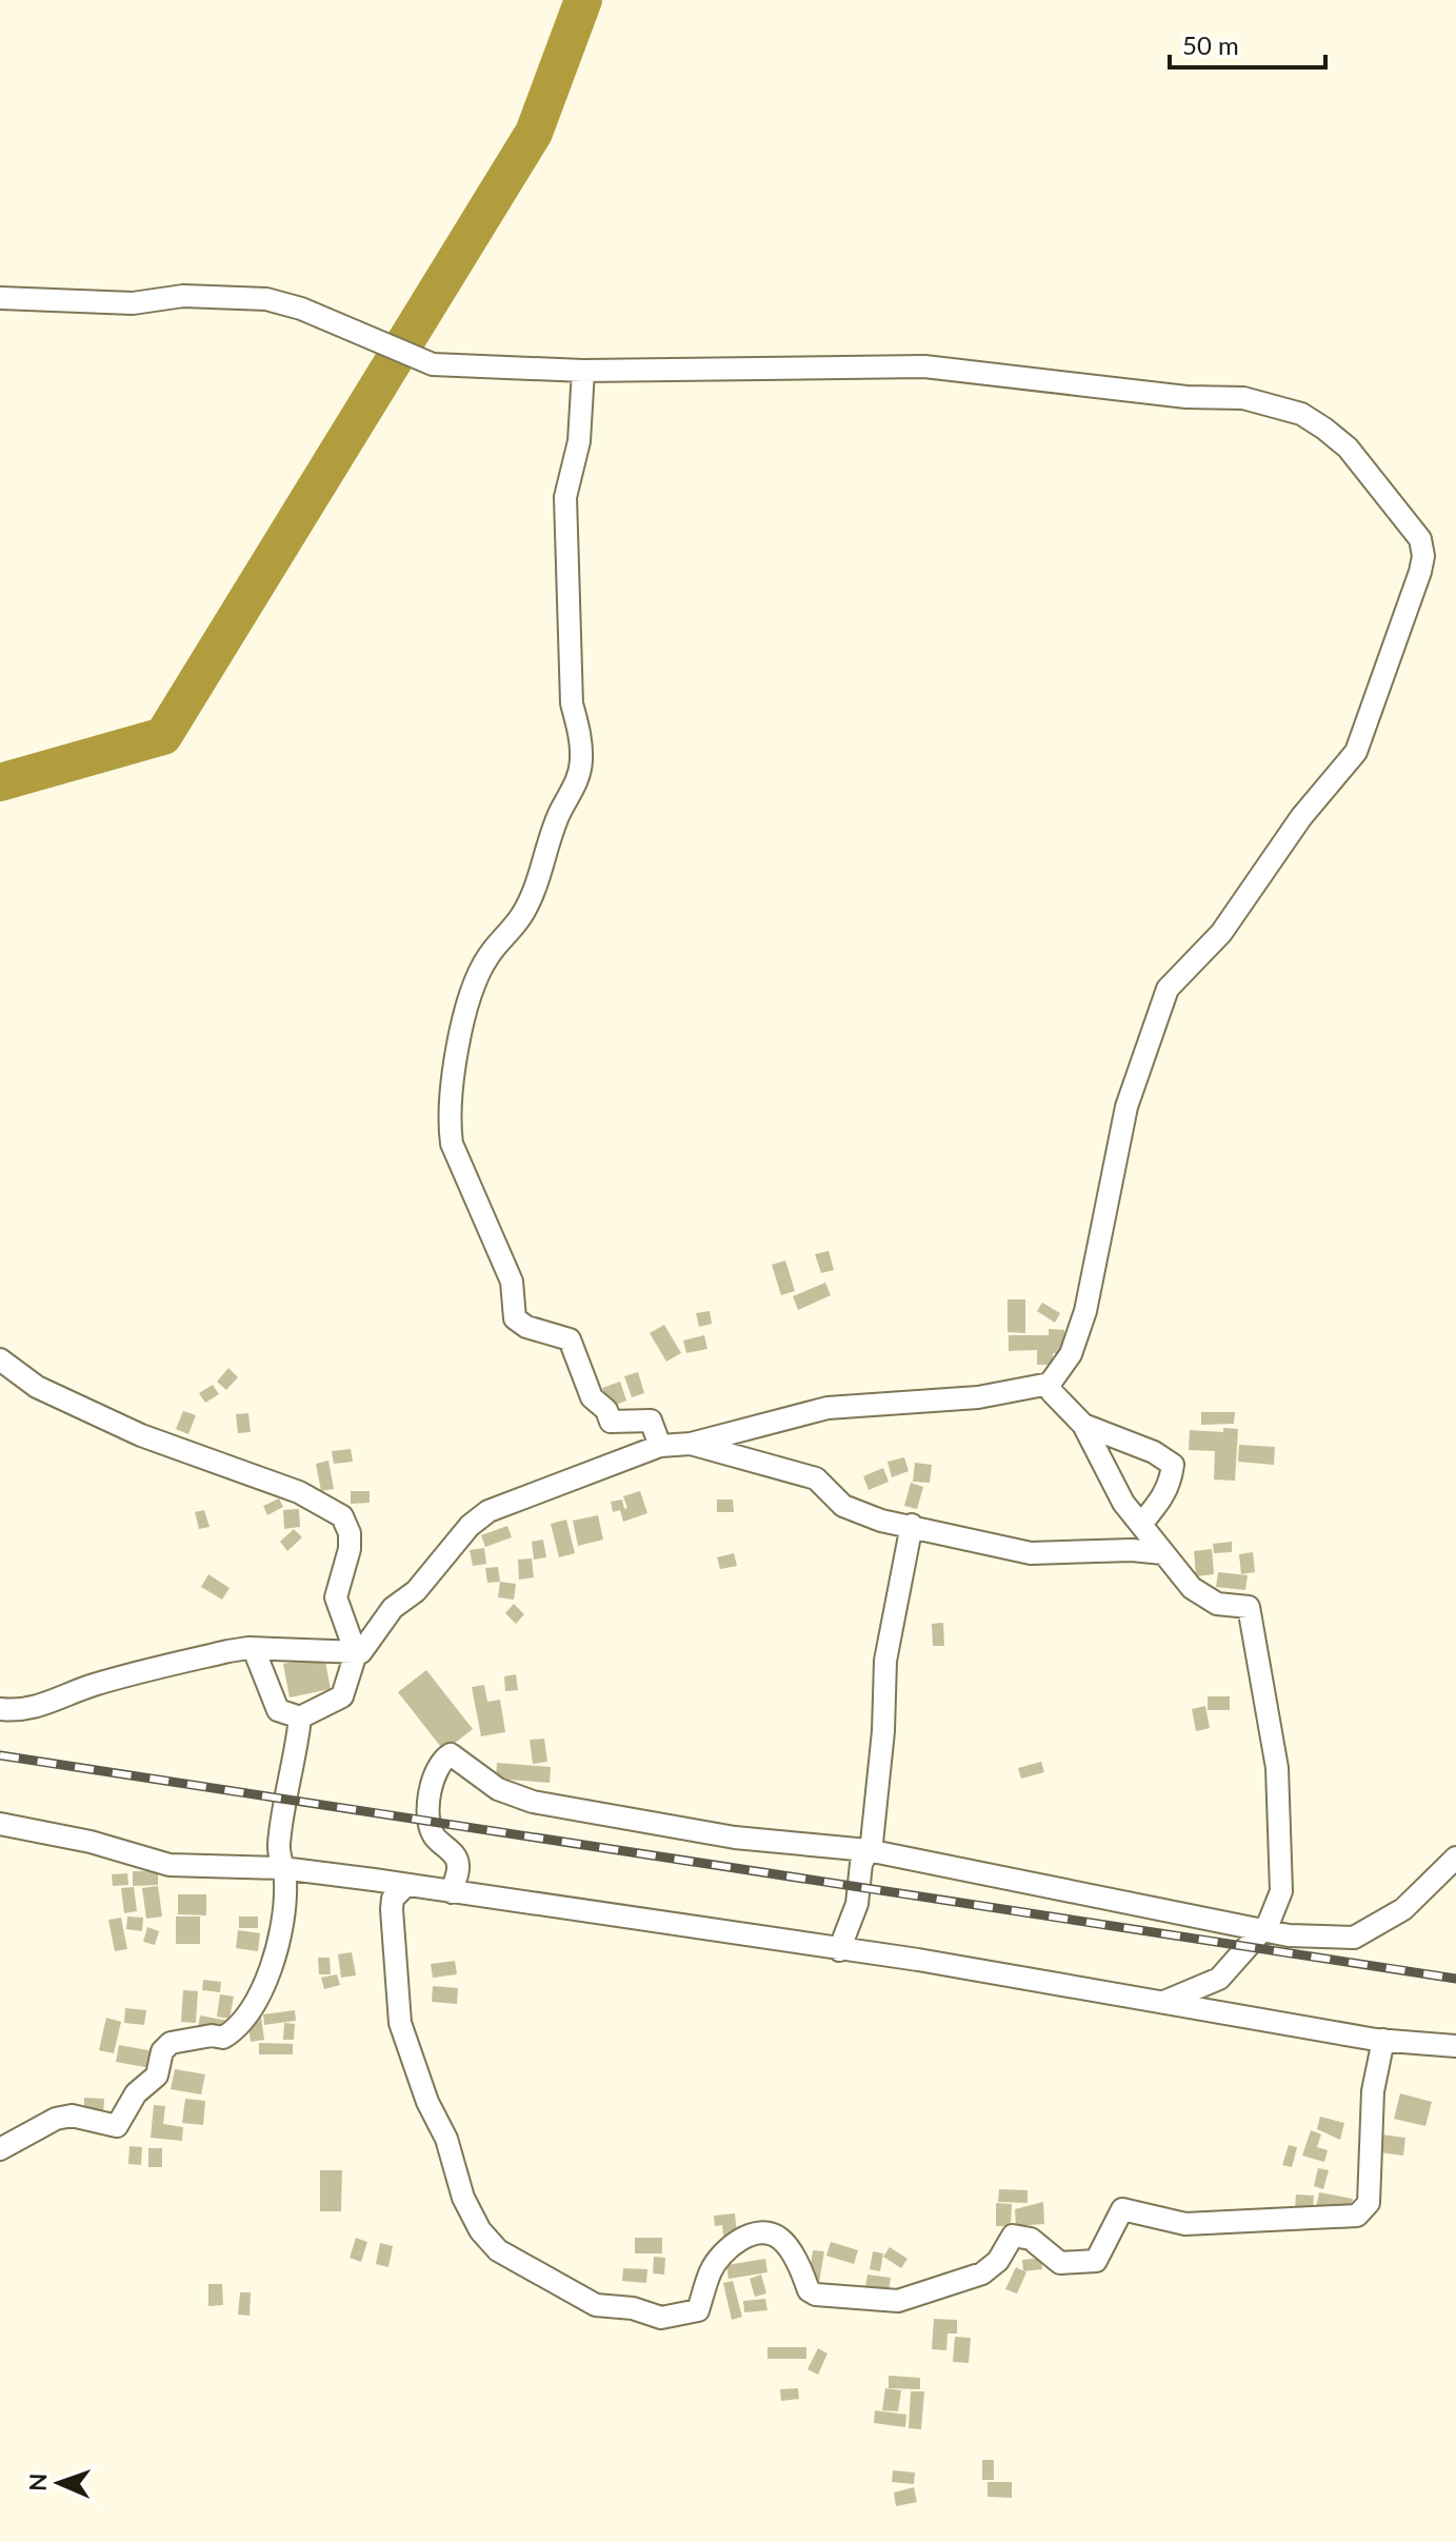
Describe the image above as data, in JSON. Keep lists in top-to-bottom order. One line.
{"scale_bar":"50 m","north":"left"}
